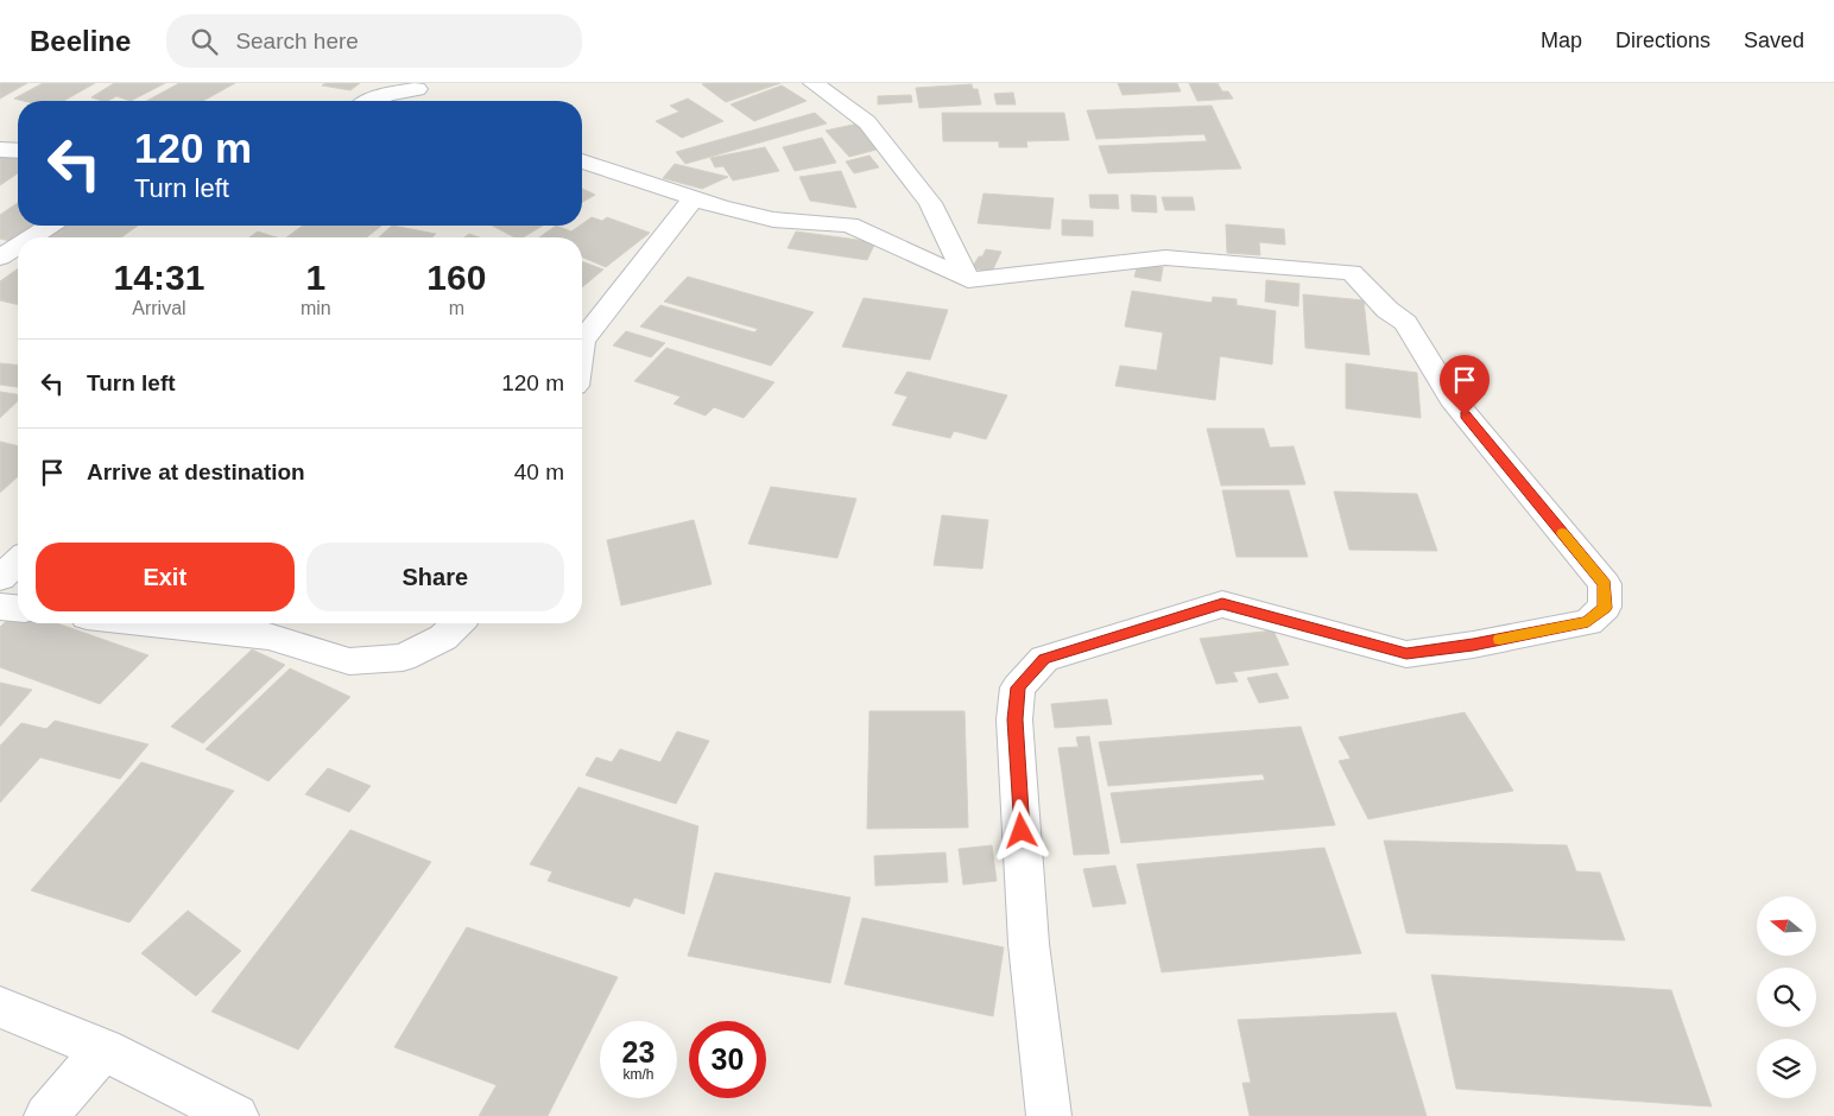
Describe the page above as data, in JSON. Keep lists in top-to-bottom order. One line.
{"north":"left","page":{"header":"Beeline","search":"Search here","nav":["Map","Directions","Saved"],"turn":["120 m","Turn left"],"eta":["14:31","Arrival","1","min","160","m"],"list":[{"name":"Turn left","value":"120 m"},{"name":"Arrive at destination","value":"40 m"}],"buttons":["Exit","Share"],"speed":"23 km/h","limit":"30"}}
